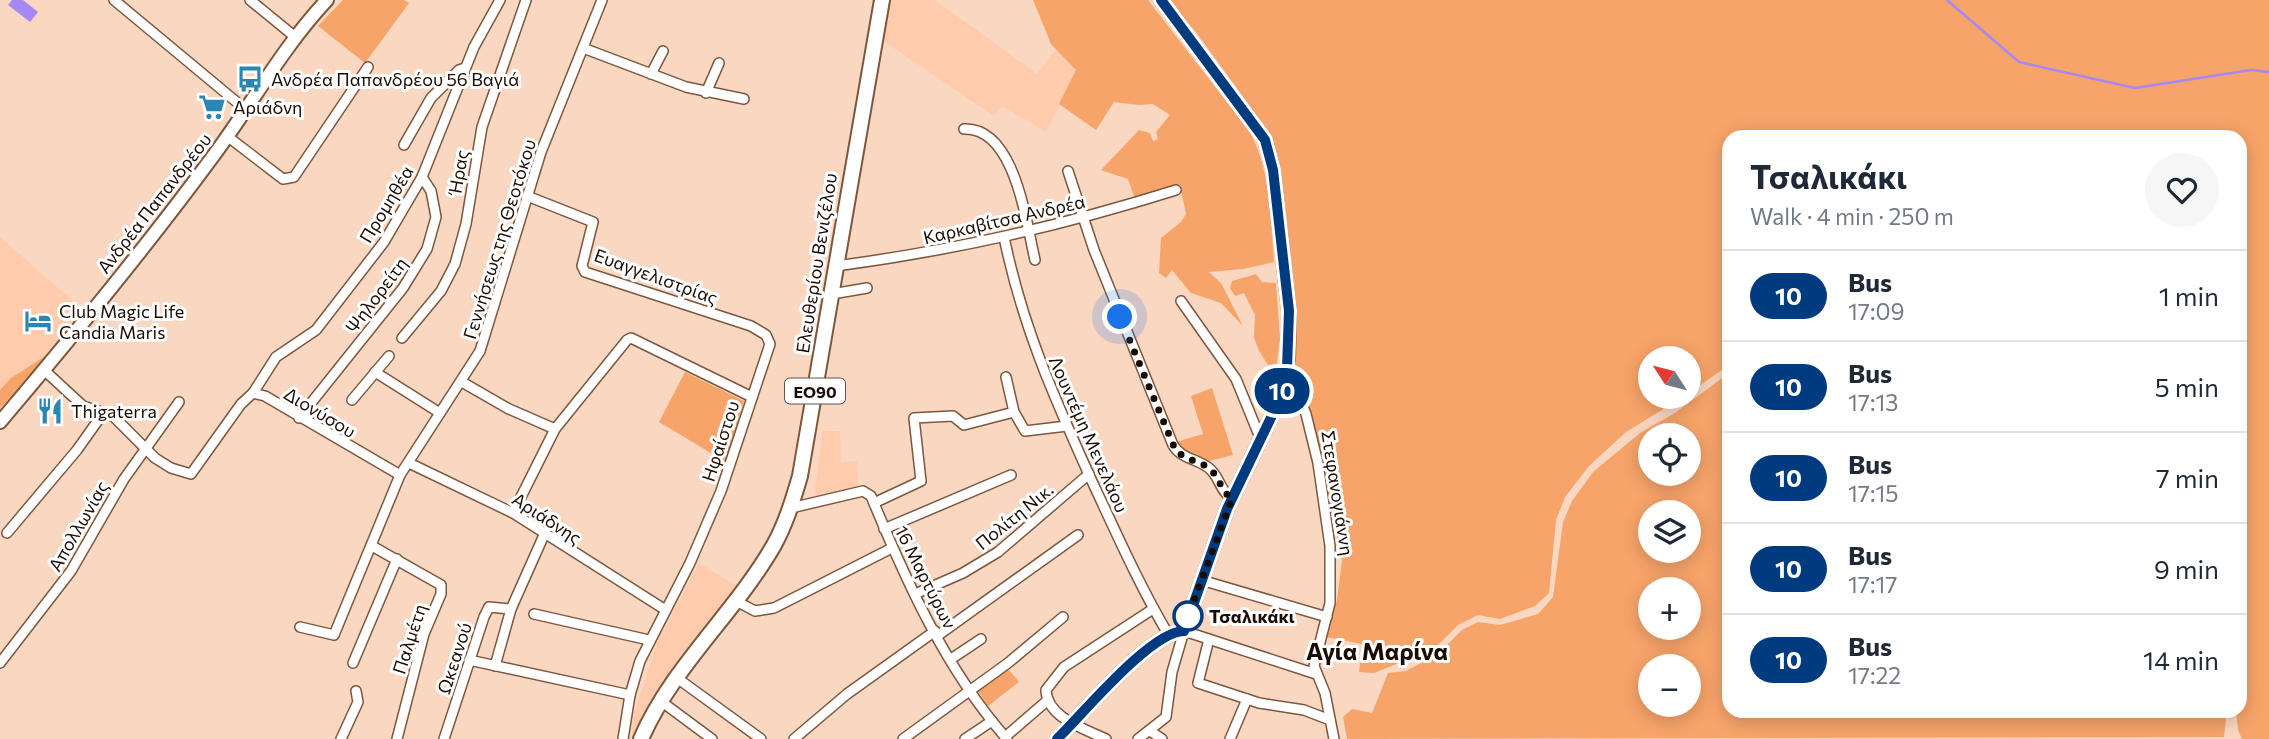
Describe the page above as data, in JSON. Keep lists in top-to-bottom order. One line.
{"streets":{"main road":["Ελευθερίου Βενιζέλου","ΕΟ90"],"street":["Ήρας","Ανδρέα Παπανδρέου","Προμηθέα","Καρκαβίτσα Ανδρέα","Γεννήσεως της Θεοτόκου","Ευαγγελιστρίας","Ψηλορείτη","Διονύσου","Λουντέμη Μενελάου","Ηφαίστου","Στεφανογιάννη","Πολίτη Νικ.","Αριάδνης","Απολλωνίας","16 Μαρτύρων","Παλμέτη","Ωκεανού"]},"crossings":[["Προμηθέα","Ψηλορείτη"],["Προμηθέα","Διονύσου"],["Καρκαβίτσα Ανδρέα","Ελευθερίου Βενιζέλου"],["Καρκαβίτσα Ανδρέα","Λουντέμη Μενελάου"],["Γεννήσεως της Θεοτόκου","Ευαγγελιστρίας"],["Γεννήσεως της Θεοτόκου","Διονύσου"],["Γεννήσεως της Θεοτόκου","Αριάδνης"],["Γεννήσεως της Θεοτόκου","Παλμέτη"],["Ευαγγελιστρίας","Ηφαίστου"],["Ψηλορείτη","Διονύσου"],["Λουντέμη Μενελάου","Πολίτη Νικ."],["Ηφαίστου","Αριάδνης"],["Πολίτη Νικ.","16 Μαρτύρων"]],"districts":["Αγία Μαρίνα"],"places":{"bus stop":["Ανδρέα Παπανδρέου 56 Βαγιά"],"supermarket":["Αριάδνη"],"hotel":["Club Magic Life Candia Maris"],"restaurant":["Thigaterra"],"other":["Τσαλικάκι"]},"lines":["bus line 10"],"north":"top left","page":{"on_map":"10","heading":["Τσαλικάκι","Walk · 4 min · 250 m"],"list":[{"mark":"10","name":"Bus","note":"17:09","value":"1 min"},{"mark":"10","name":"Bus","note":"17:13","value":"5 min"},{"mark":"10","name":"Bus","note":"17:15","value":"7 min"},{"mark":"10","name":"Bus","note":"17:17","value":"9 min"},{"mark":"10","name":"Bus","note":"17:22","value":"14 min"}],"map_buttons":["+","−"]}}
